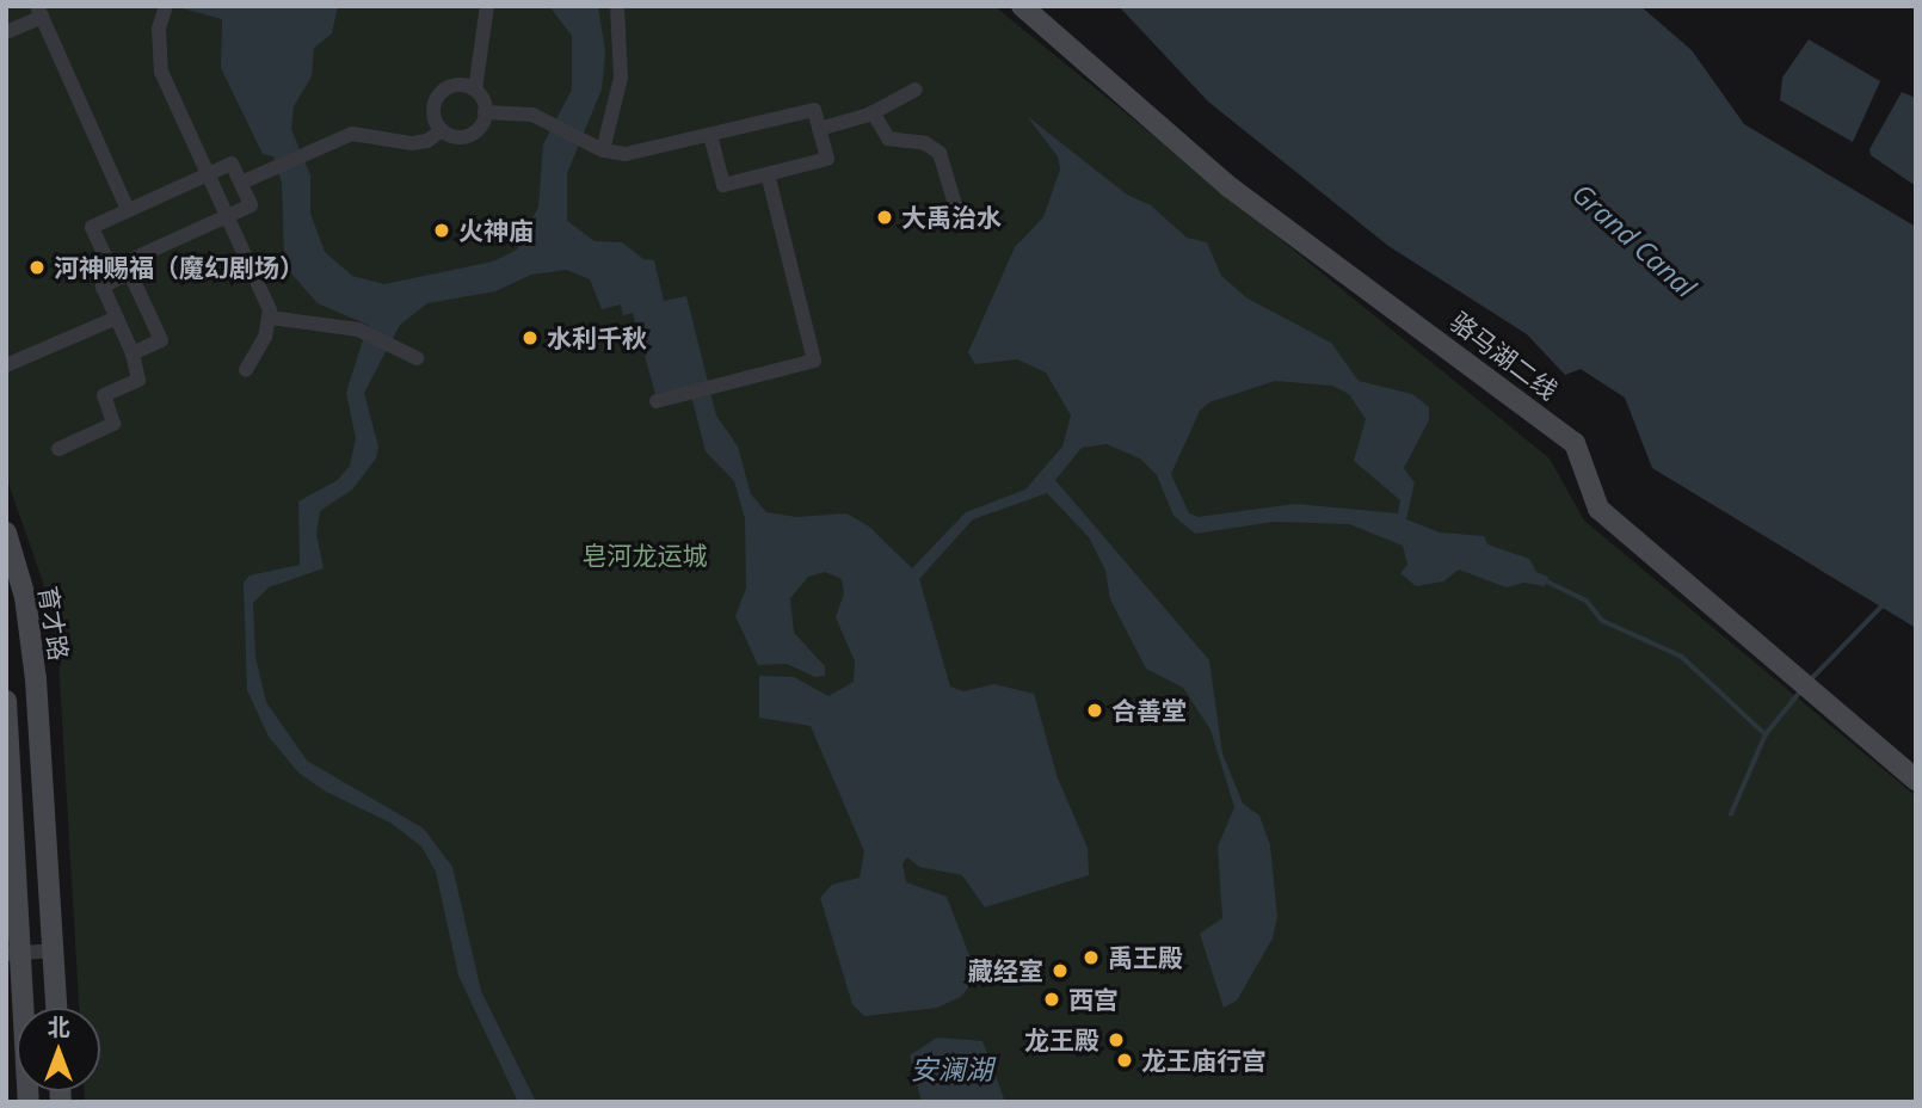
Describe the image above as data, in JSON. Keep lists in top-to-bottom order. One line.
{"streets":{"street":["骆马湖二线","育才路"]},"water":["Grand Canal","安澜湖"],"parks":["皂河龙运城"],"places":["大禹治水","火神庙","河神赐福（魔幻剧场）","水利千秋","合善堂","禹王殿","藏经室","西宫","龙王殿","龙王庙行宫"],"north":"top"}
